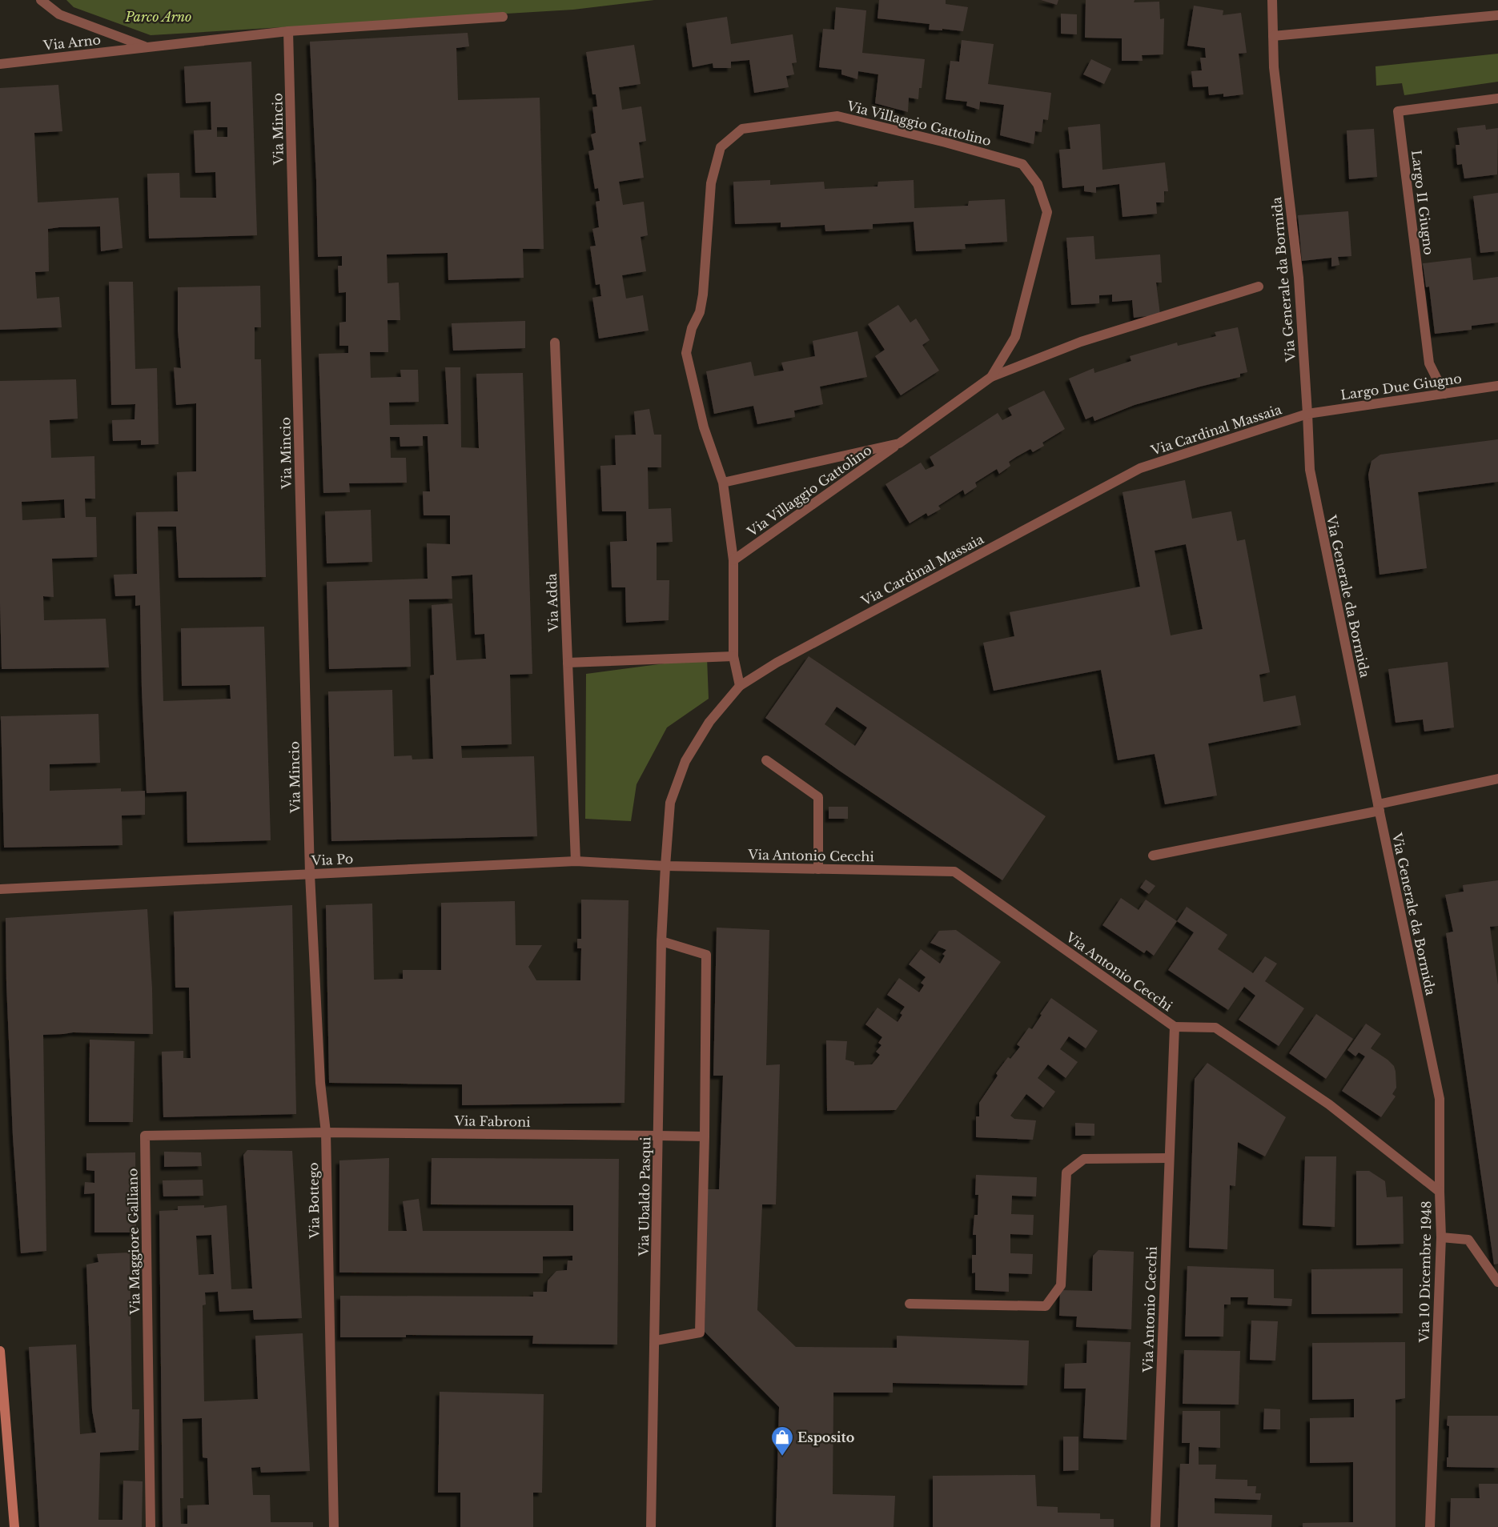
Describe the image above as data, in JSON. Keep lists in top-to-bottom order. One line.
{"streets":{"street":["Via Arno","Via Villaggio Gattolino","Via Mincio","Largo II Giugno","Via Generale da Bormida","Largo Due Giugno","Via Cardinal Massaia","Via Adda","Via Antonio Cecchi","Via Po","Via Fabroni","Via Ubaldo Pasqui","Via Bottego","Via Maggiore Galliano","Via 10 Dicembre 1948"]},"crossings":[["Via Villaggio Gattolino","Via Cardinal Massaia"],["Via Mincio","Via Po"],["Via Mincio","Via Bottego"],["Largo II Giugno","Largo Due Giugno"],["Via Generale da Bormida","Largo Due Giugno"],["Via Generale da Bormida","Via Cardinal Massaia"],["Via Generale da Bormida","Via 10 Dicembre 1948"],["Largo Due Giugno","Via Cardinal Massaia"],["Via Cardinal Massaia","Via Antonio Cecchi"],["Via Cardinal Massaia","Via Po"],["Via Cardinal Massaia","Via Ubaldo Pasqui"],["Via Adda","Via Po"],["Via Antonio Cecchi","Via Po"],["Via Antonio Cecchi","Via Ubaldo Pasqui"],["Via Antonio Cecchi","Via 10 Dicembre 1948"],["Via Po","Via Ubaldo Pasqui"],["Via Po","Via Bottego"],["Via Fabroni","Via Ubaldo Pasqui"],["Via Fabroni","Via Bottego"],["Via Fabroni","Via Maggiore Galliano"],["Via Bottego","Via Maggiore Galliano"]],"parks":["Parco Arno"],"places":{"shop":["Esposito"]}}
